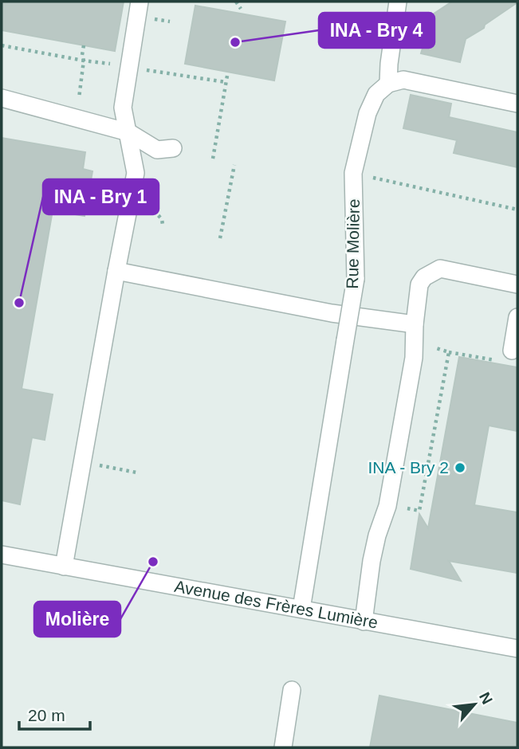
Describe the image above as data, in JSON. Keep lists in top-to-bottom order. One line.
{"streets":{"street":["Rue Molière","Avenue des Frères Lumière"]},"crossings":[["Rue Molière","Avenue des Frères Lumière"]],"places":["INA - Bry 4","INA - Bry 1","INA - Bry 2","Molière"],"scale_bar":"20 m","north":"top right"}
